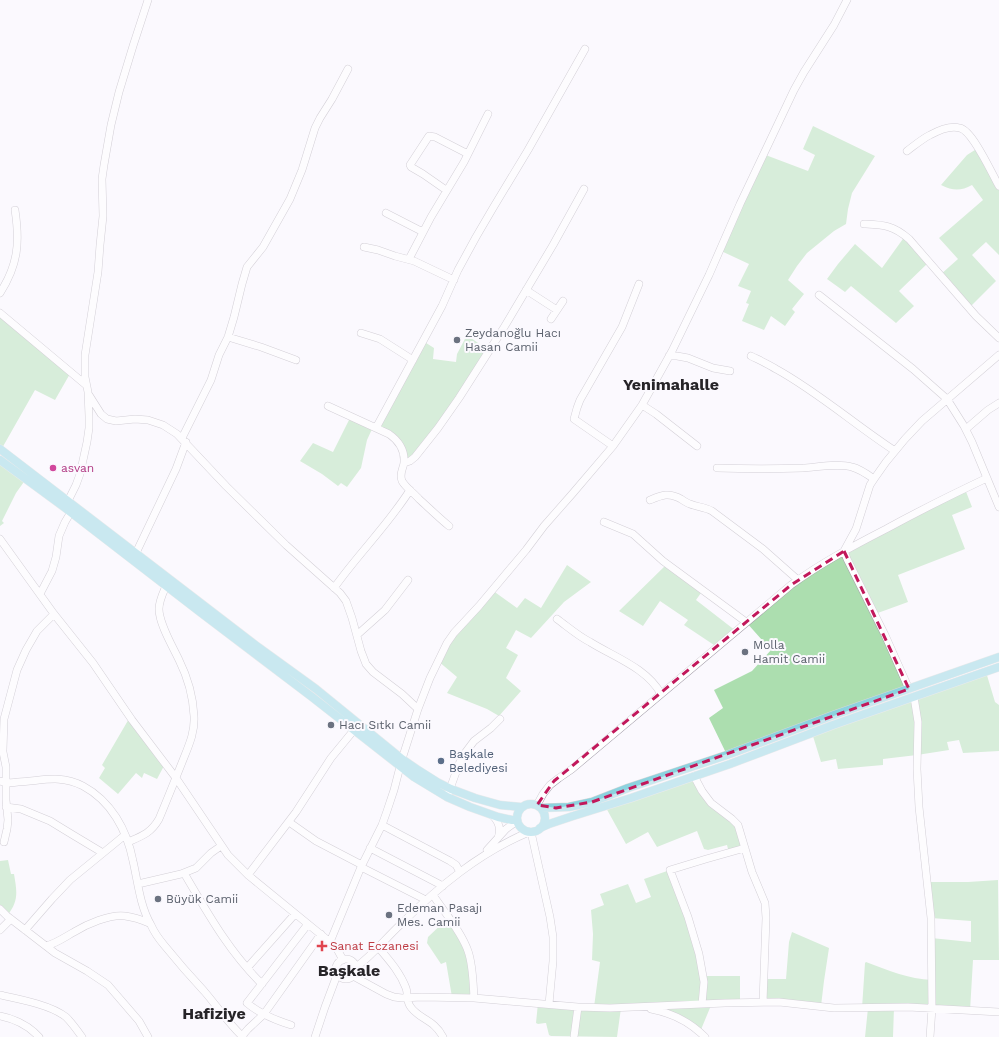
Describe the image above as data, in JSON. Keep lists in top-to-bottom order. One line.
{"districts":["Yenimahalle","Başkale","Hafiziye"],"places":{"other":["Zeydanoğlu Hacı Hasan Camii","asvan","Molla Hamit Camii","Hacı Sıtkı Camii","Başkale Belediyesi","Büyük Camii","Edeman Pasajı Mes. Camii"],"health":["Sanat Eczanesi"]}}
